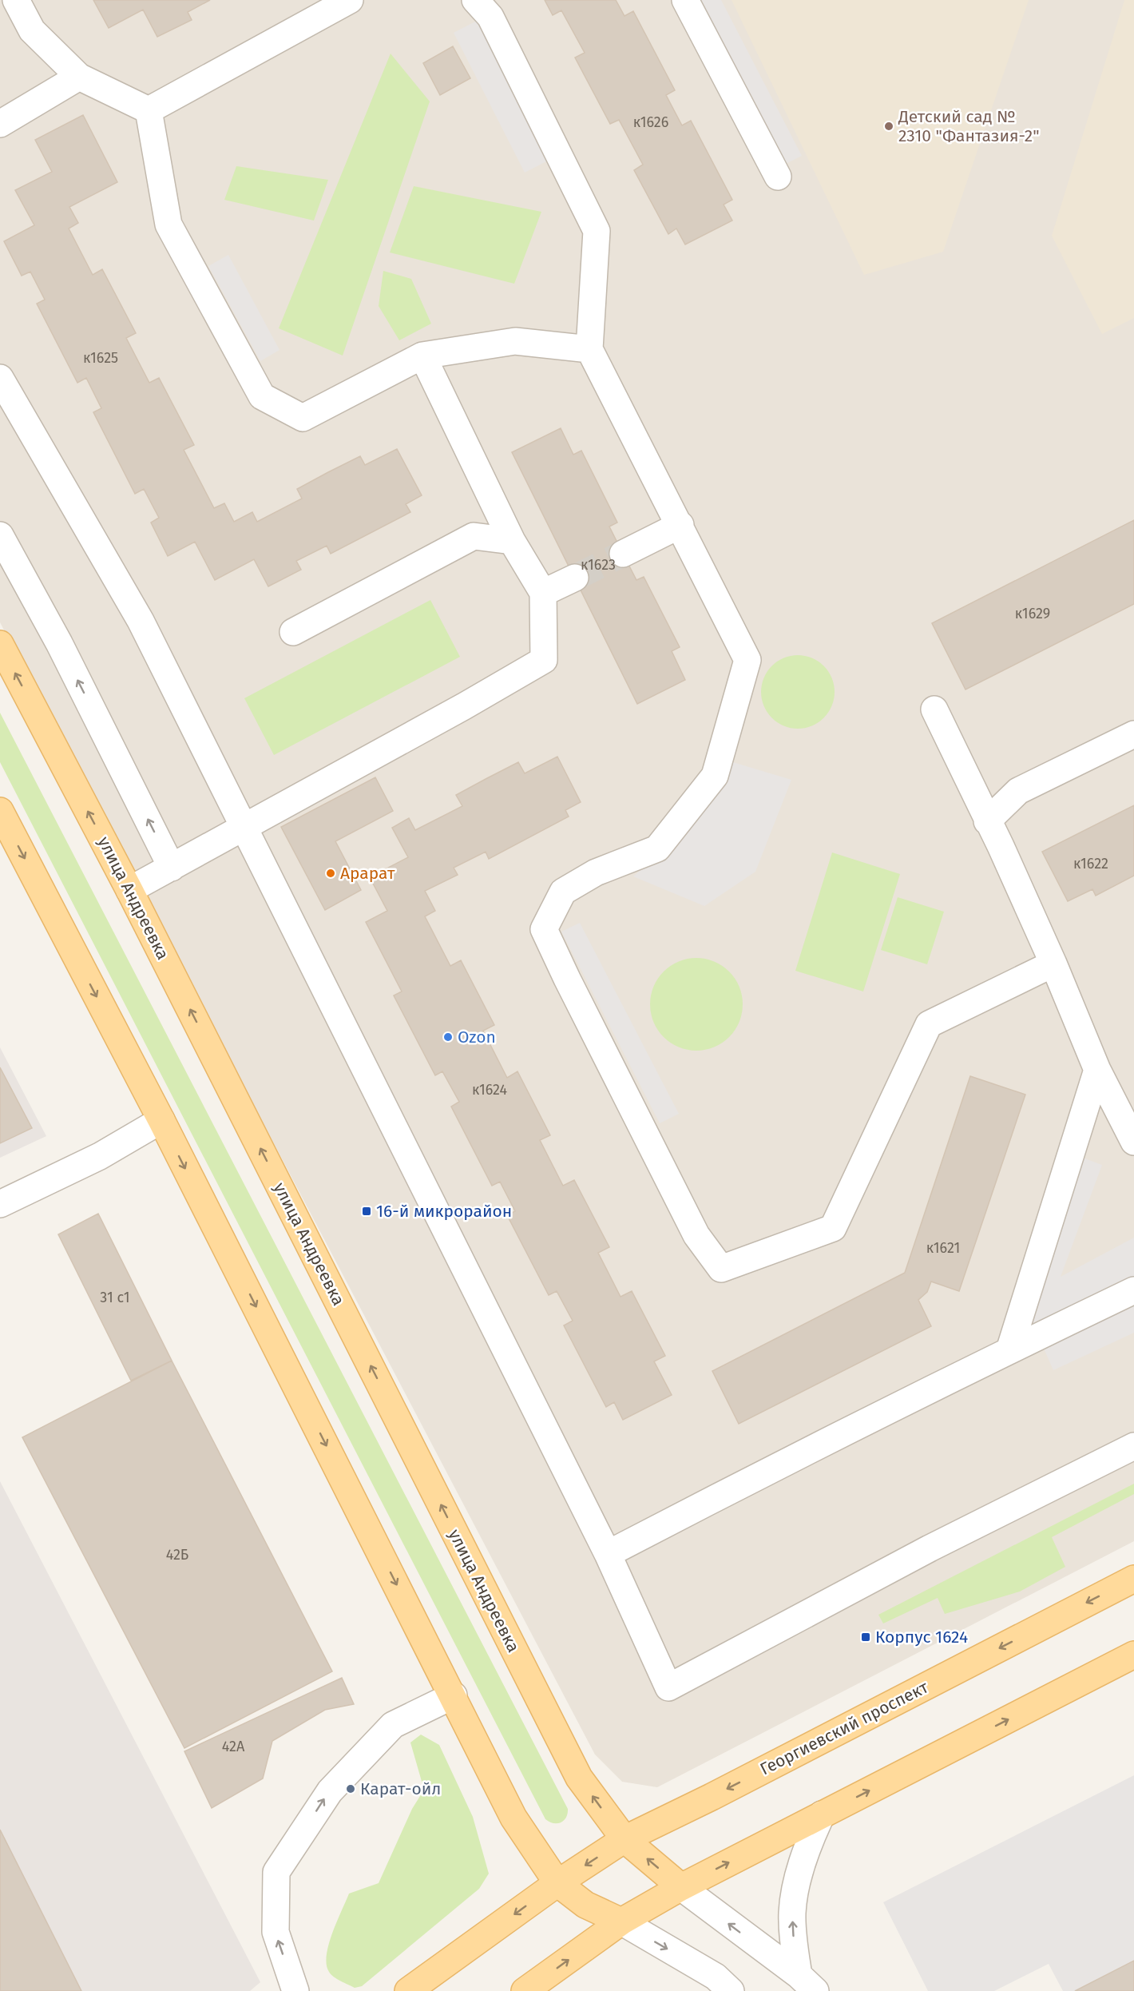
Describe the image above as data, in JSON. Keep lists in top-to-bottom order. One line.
{"streets":{"main road":["улица Андреевка","Георгиевский проспект"]},"crossings":[["улица Андреевка","Георгиевский проспект"]],"places":{"other":["Детский сад № 2310 \"Фантазия-2\"","Арарат","Ozon","Карат-ойл"],"transit":["16-й микрорайон","Корпус 1624"]},"house_numbers":["к1626","к1625","к1623","к1629","к1622","к1624","к1621","31 с1","42Б","42А"]}
